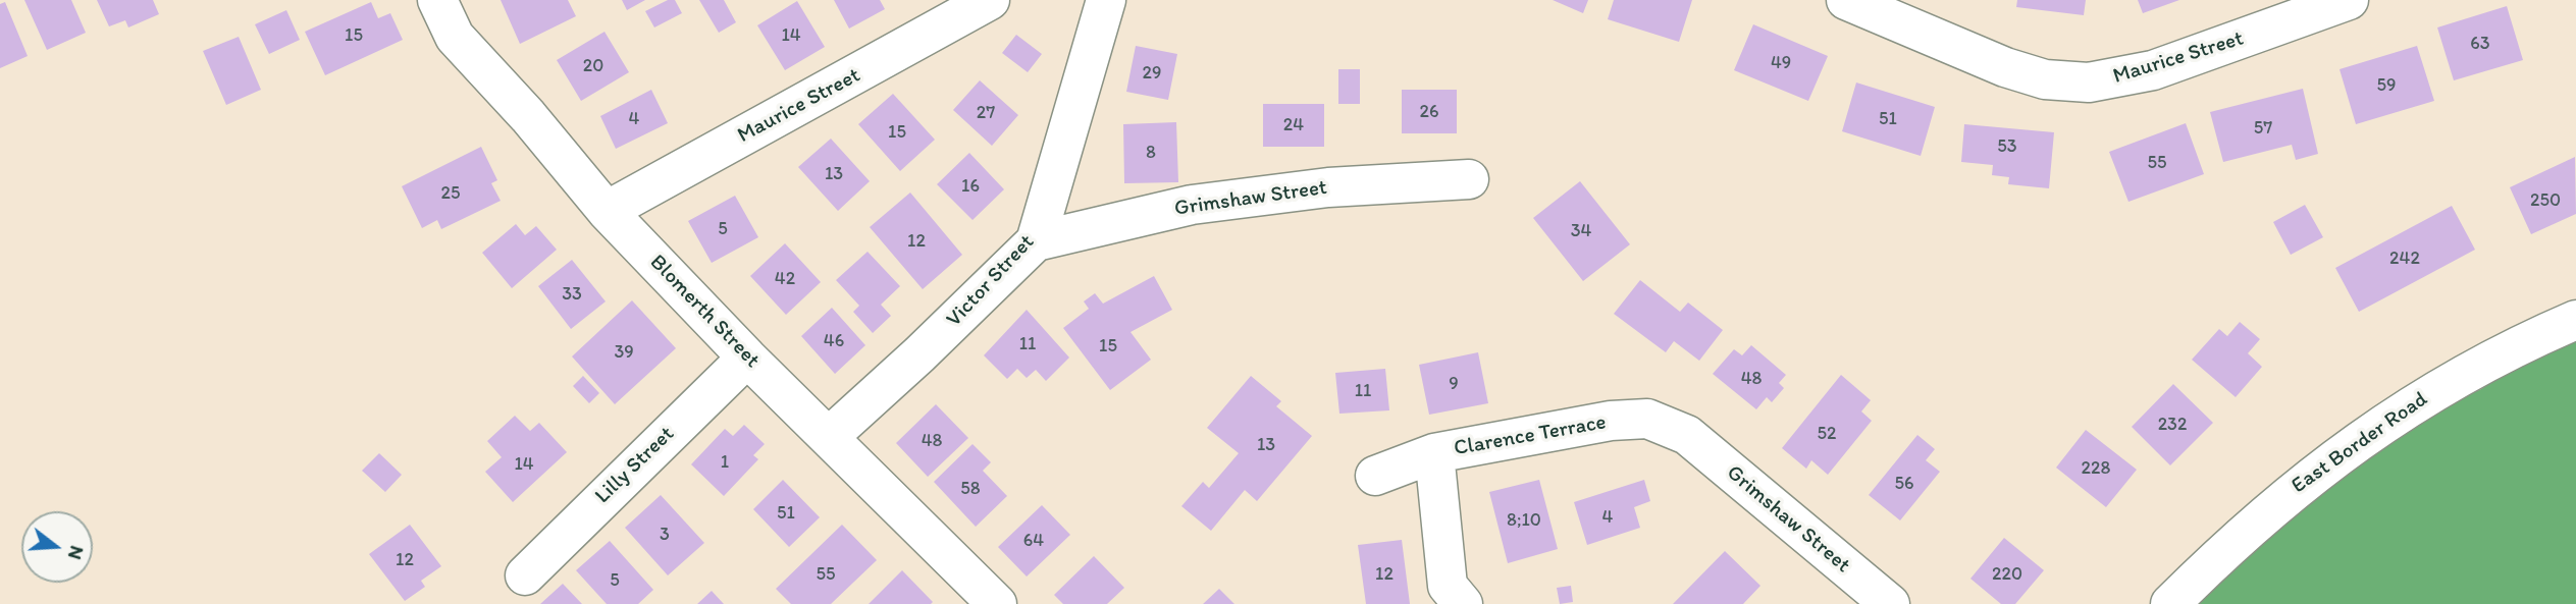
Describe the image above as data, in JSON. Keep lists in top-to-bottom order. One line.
{"streets":{"street":["Maurice Street","Grimshaw Street","Victor Street","Blomerth Street","Clarence Terrace","East Border Road","Lilly Street"]},"crossings":[["Maurice Street","Blomerth Street"],["Grimshaw Street","Victor Street"],["Grimshaw Street","Clarence Terrace"],["Victor Street","Blomerth Street"],["Blomerth Street","Lilly Street"]],"house_numbers":["15","14","63","49","20","29","59","26","27","4","51","24","57","15","53","8","55","13","16","25","250","5","34","12","242","42","33","46","11","15","39","48","9","11","232","52","48","13","1","14","228","56","58","51","4","8;10","3","64","12","55","12","220","5"],"north":"right"}
